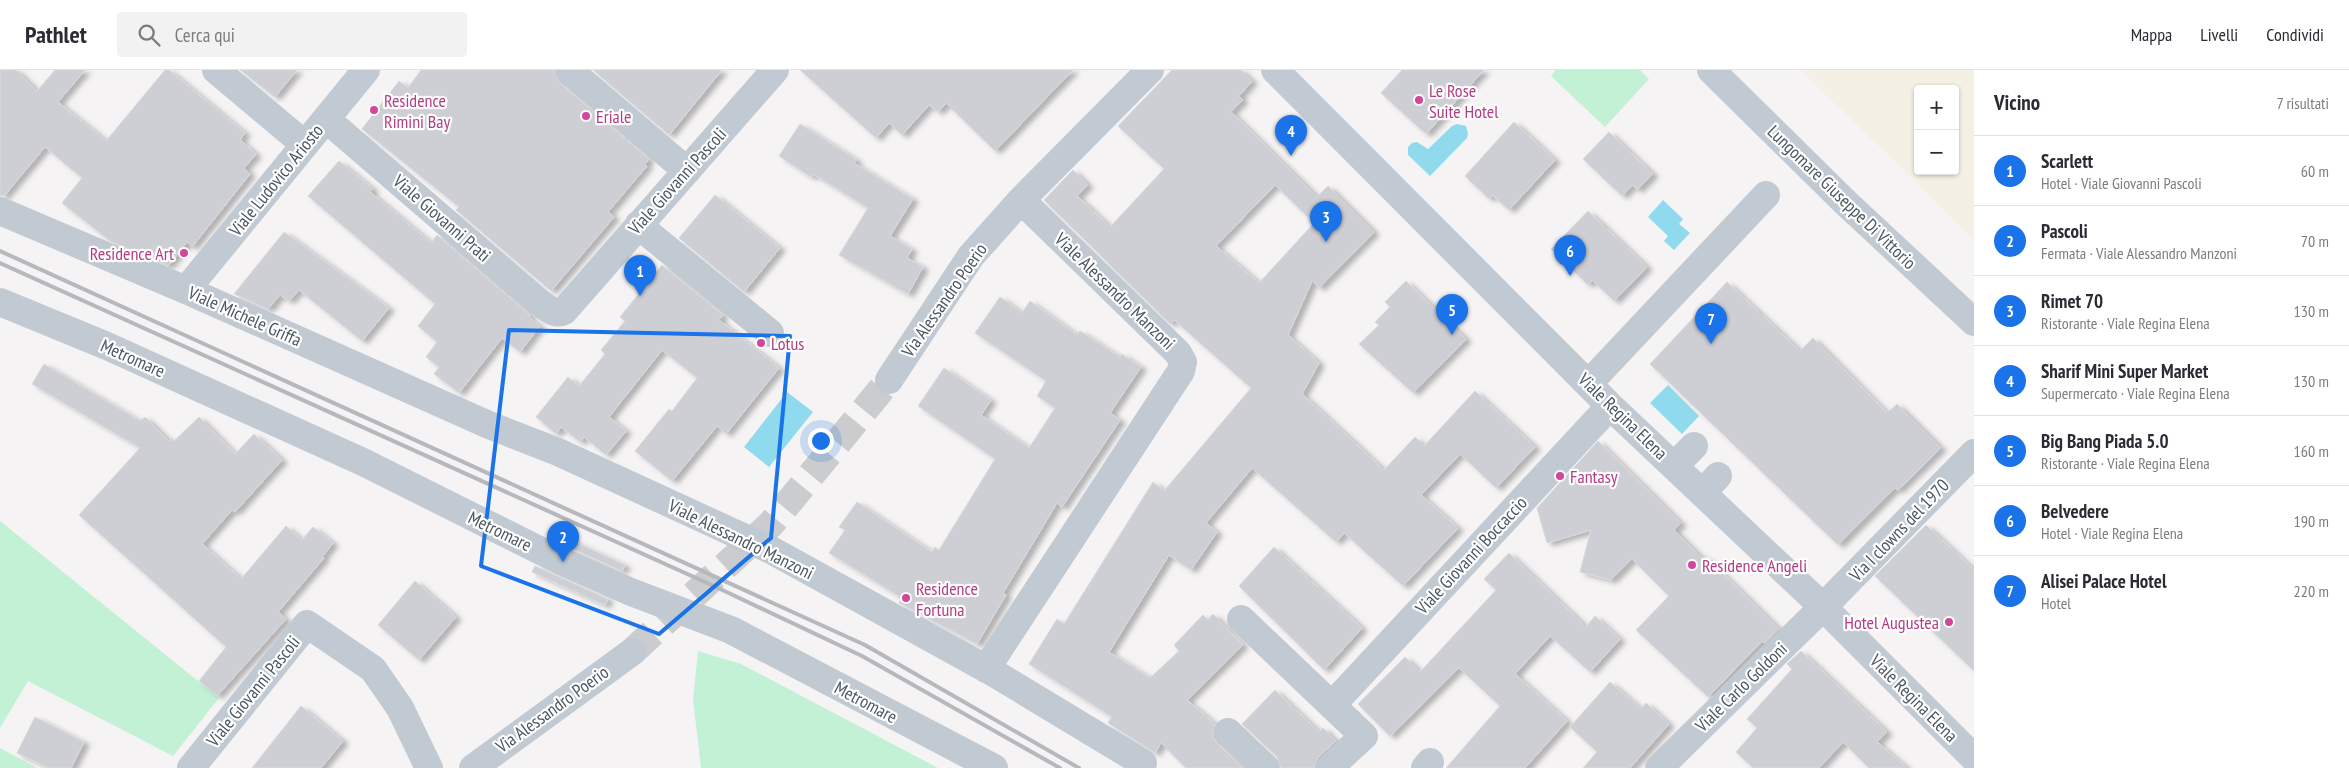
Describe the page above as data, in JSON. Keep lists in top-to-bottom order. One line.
{"streets":{"street":["Viale Ludovico Ariosto","Viale Giovanni Pascoli","Lungomare Giuseppe Di Vittorio","Viale Giovanni Prati","Viale Alessandro Manzoni","Via Alessandro Poerio","Viale Michele Griffa","Metromare","Viale Regina Elena","Via I clowns del 1970","Viale Giovanni Boccaccio","Viale Carlo Goldoni"]},"crossings":[["Viale Ludovico Ariosto","Viale Giovanni Prati"],["Viale Ludovico Ariosto","Viale Michele Griffa"],["Viale Giovanni Pascoli","Viale Giovanni Prati"],["Viale Alessandro Manzoni","Via Alessandro Poerio"],["Viale Alessandro Manzoni","Viale Michele Griffa"],["Viale Regina Elena","Via I clowns del 1970"],["Viale Regina Elena","Viale Giovanni Boccaccio"],["Viale Regina Elena","Viale Carlo Goldoni"],["Via I clowns del 1970","Viale Carlo Goldoni"]],"places":["Le Rose Suite Hotel","Residence Rimini Bay","Eriale","Residence Art","Lotus","Fantasy","Residence Angeli","Residence Fortuna","Hotel Augustea"],"page":{"header":"Pathlet","search":"Cerca qui","nav":["Mappa","Livelli","Condividi"],"heading":["Vicino","7 risultati"],"map_buttons":["+","−"],"pins":["4","3","6","1","5","7","2"],"list":[{"mark":"1","name":"Scarlett","note":"Hotel · Viale Giovanni Pascoli","value":"60 m"},{"mark":"2","name":"Pascoli","note":"Fermata · Viale Alessandro Manzoni","value":"70 m"},{"mark":"3","name":"Rimet 70","note":"Ristorante · Viale Regina Elena","value":"130 m"},{"mark":"4","name":"Sharif Mini Super Market","note":"Supermercato · Viale Regina Elena","value":"130 m"},{"mark":"5","name":"Big Bang Piada 5.0","note":"Ristorante · Viale Regina Elena","value":"160 m"},{"mark":"6","name":"Belvedere","note":"Hotel · Viale Regina Elena","value":"190 m"},{"mark":"7","name":"Alisei Palace Hotel","note":"Hotel","value":"220 m"}]}}
